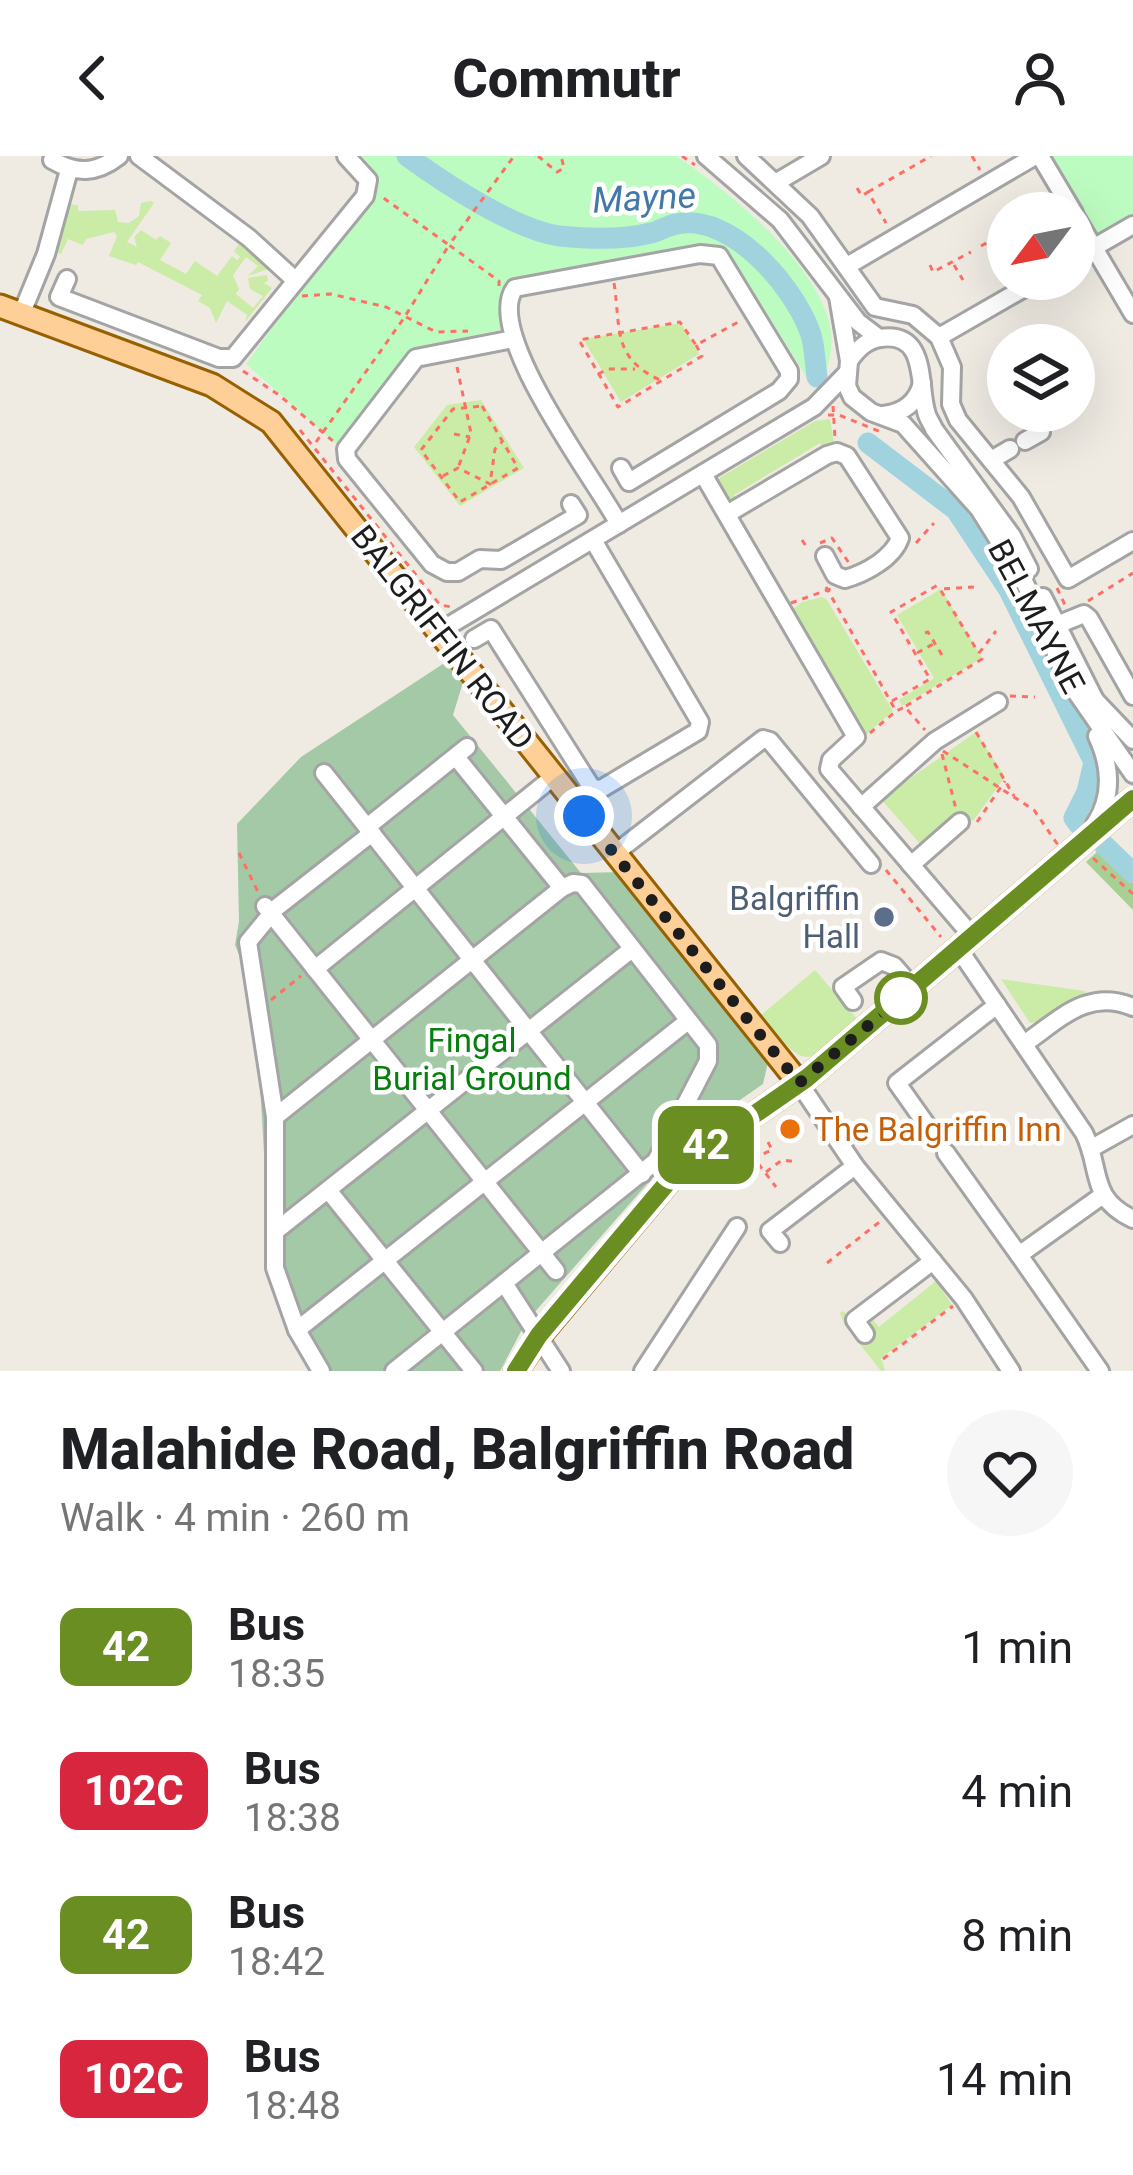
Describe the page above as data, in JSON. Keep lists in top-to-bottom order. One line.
{"streets":{"main road":["BALGRIFFIN ROAD"],"street":["BELMAYNE"]},"water":["Mayne"],"parks":["Fingal Burial Ground"],"places":["Balgriffin Hall","The Balgriffin Inn"],"lines":["bus line 42"],"north":"bottom left","page":{"header":"Commutr","on_map":"42","heading":["Malahide Road, Balgriffin Road","Walk · 4 min · 260 m"],"list":[{"mark":"42","name":"Bus","note":"18:35","value":"1 min"},{"mark":"102C","name":"Bus","note":"18:38","value":"4 min"},{"mark":"42","name":"Bus","note":"18:42","value":"8 min"},{"mark":"102C","name":"Bus","note":"18:48","value":"14 min"}]}}
